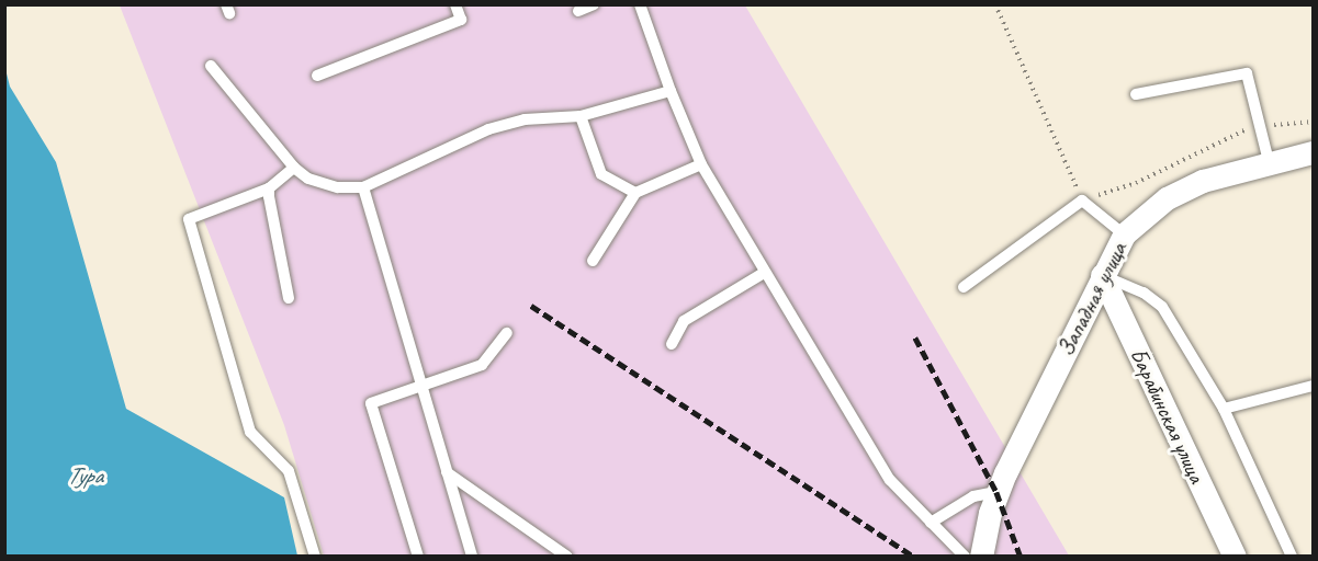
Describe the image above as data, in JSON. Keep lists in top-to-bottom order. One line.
{"streets":{"street":["Западная улица","Барабинская улица"]},"crossings":[["Западная улица","Барабинская улица"]],"water":["Тура"]}
